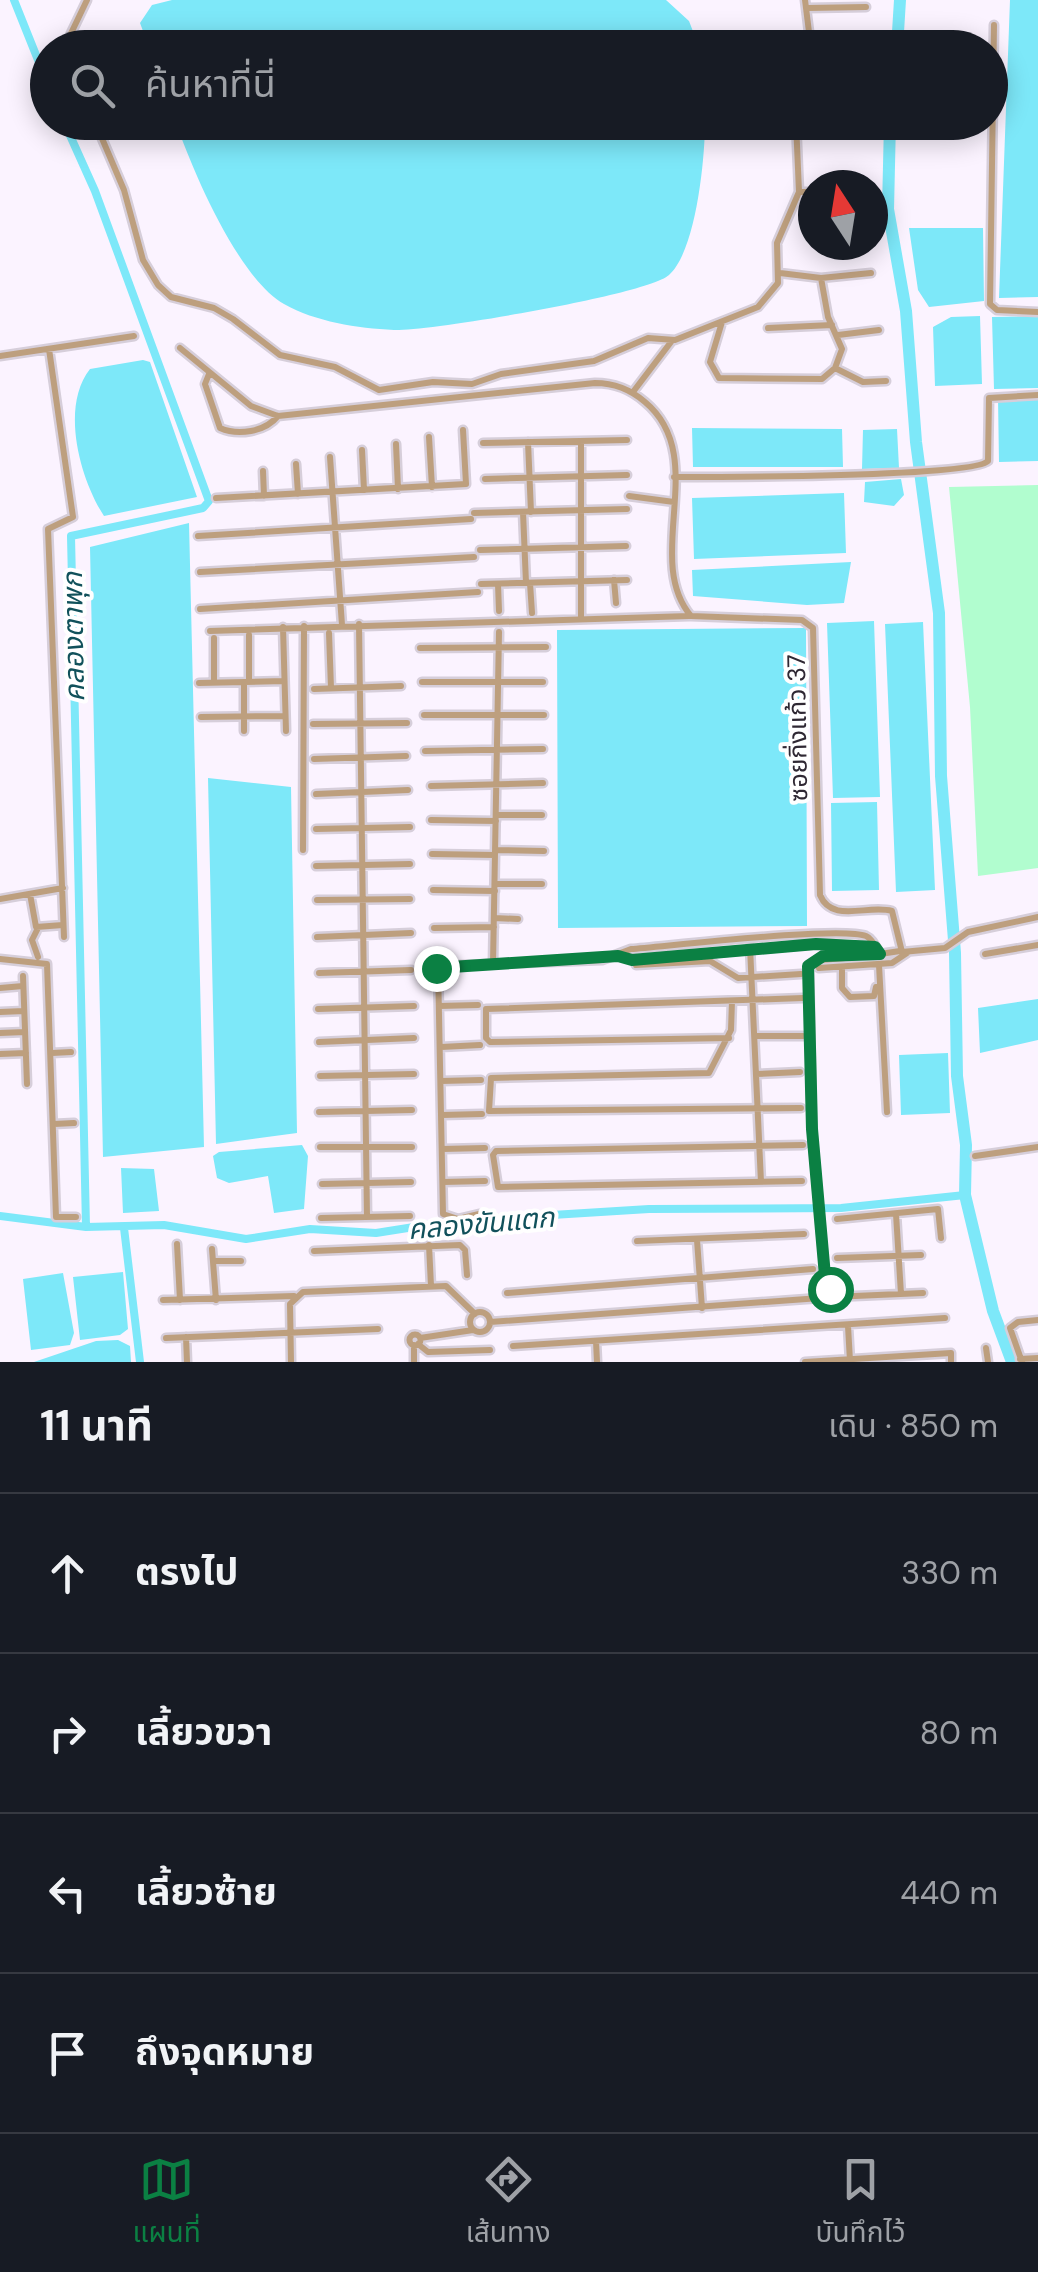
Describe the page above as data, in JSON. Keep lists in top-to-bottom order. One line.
{"streets":{"street":["ซอยกิ่งแก้ว 37"]},"water":["คลองตาพุก","คลองขันแตก"],"north":"top","page":{"search":"ค้นหาที่นี่","heading":["11 นาที","เดิน · 850 m"],"list":[["ตรงไป","330 m"],["เลี้ยวขวา","80 m"],["เลี้ยวซ้าย","440 m"],"ถึงจุดหมาย"],"nav":["แผนที่","เส้นทาง","บันทึกไว้"]}}
